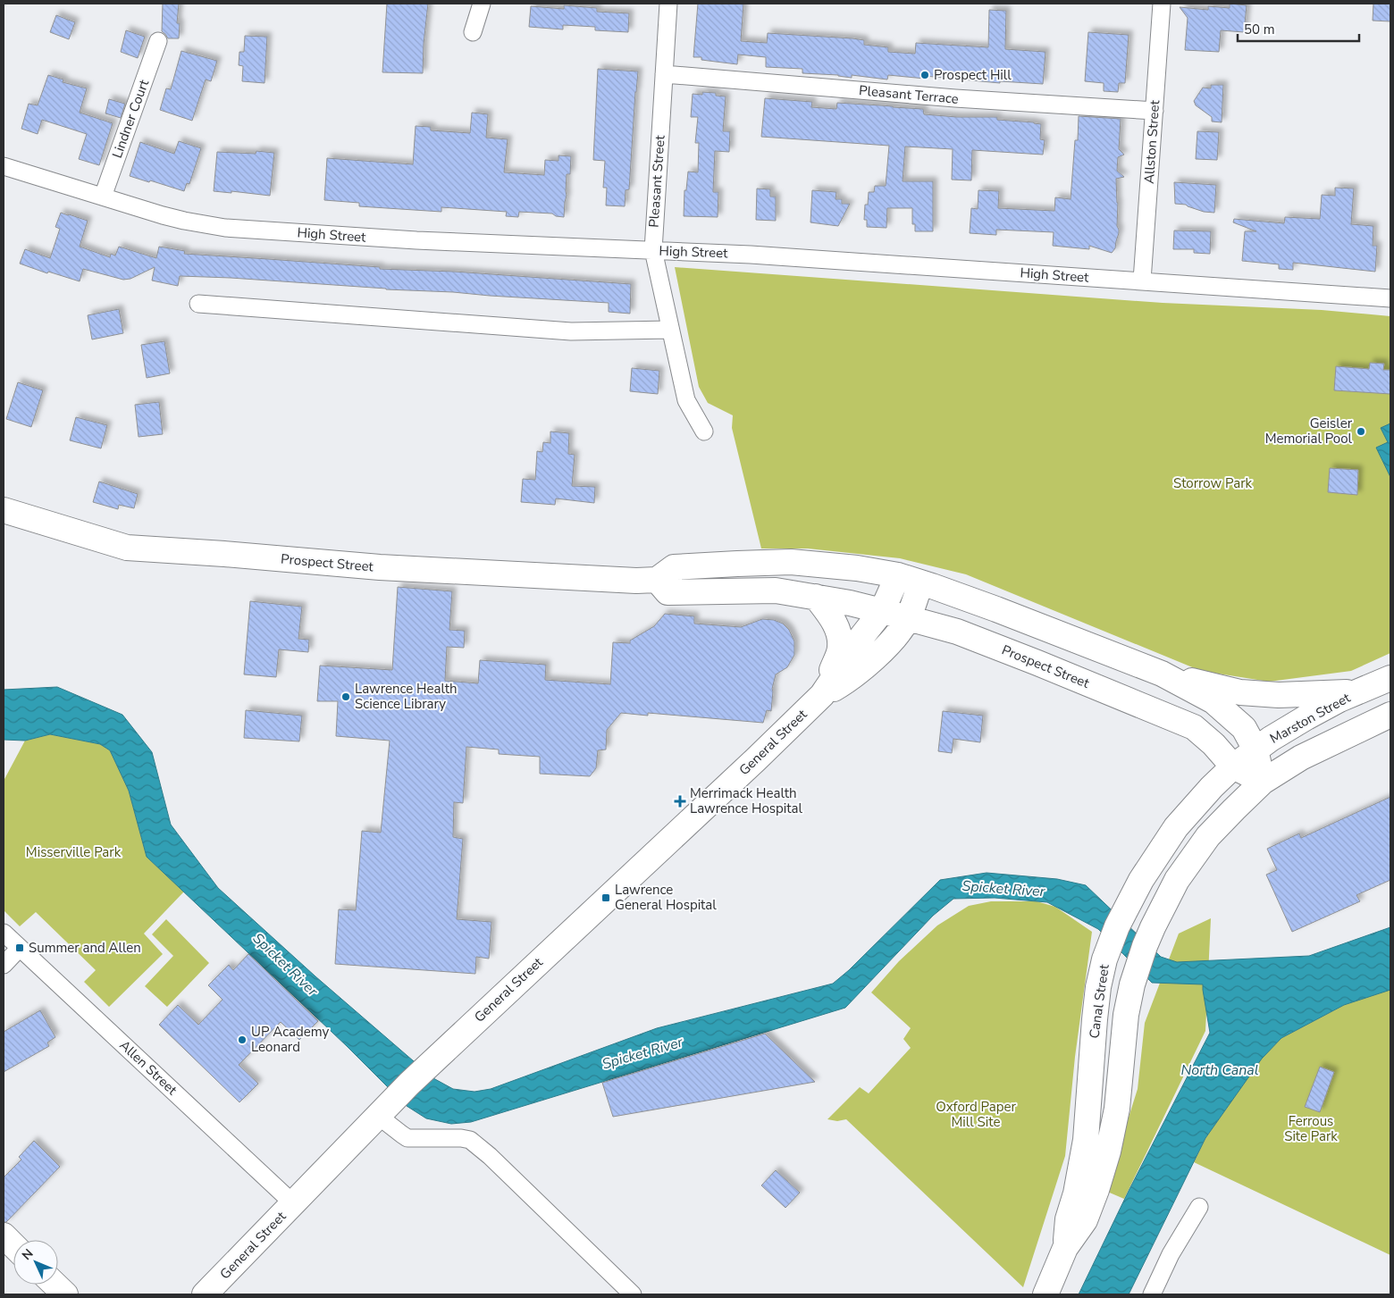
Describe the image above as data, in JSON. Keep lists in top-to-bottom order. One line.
{"streets":{"main road":["Prospect Street","Marston Street","General Street","Canal Street"],"street":["Pleasant Terrace","Lindner Court","Allston Street","Pleasant Street","High Street","Allen Street"]},"crossings":[["Pleasant Terrace","Allston Street"],["Pleasant Terrace","Pleasant Street"],["Lindner Court","High Street"],["Allston Street","High Street"],["Pleasant Street","High Street"],["Prospect Street","Marston Street"],["Prospect Street","General Street"],["Prospect Street","Canal Street"],["Marston Street","Canal Street"],["General Street","Allen Street"]],"water":["Spicket River","North Canal"],"parks":["Storrow Park","Misserville Park","Oxford Paper Mill Site","Ferrous Site Park"],"places":{"other":["Prospect Hill","Geisler Memorial Pool","Lawrence Health Science Library","UP Academy Leonard"],"health":["Merrimack Health Lawrence Hospital"],"transit":["Lawrence General Hospital","Summer and Allen"]},"scale_bar":"50 m","north":"top left"}
